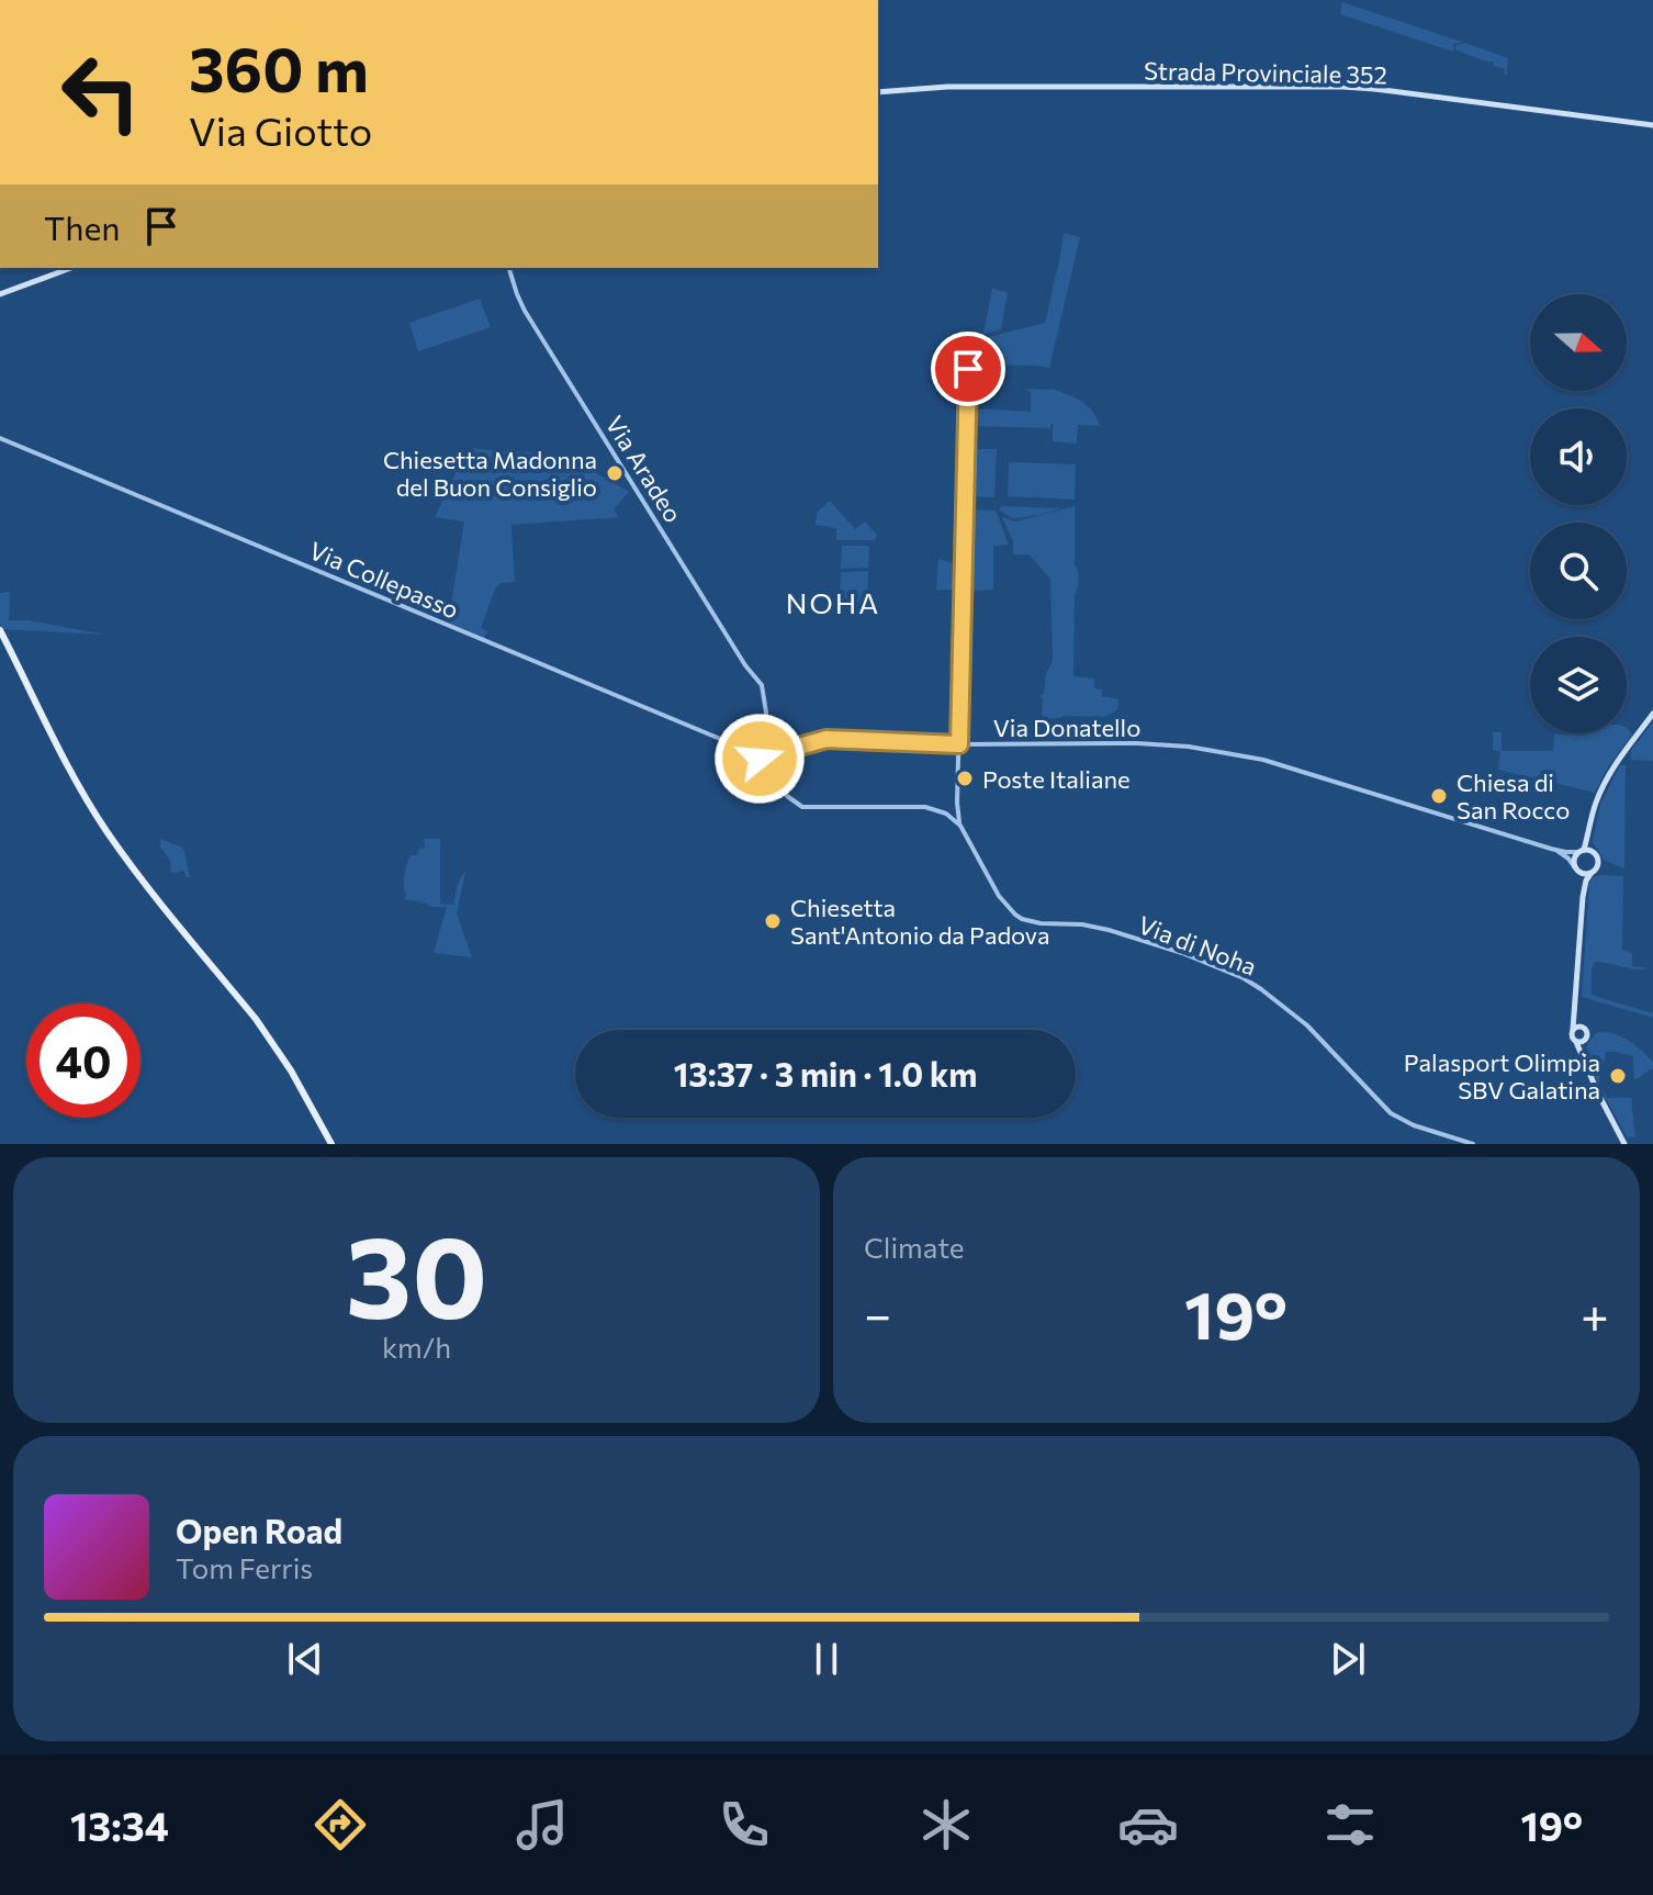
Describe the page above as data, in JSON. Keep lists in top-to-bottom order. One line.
{"streets":{"main road":["Strada Provinciale 352"],"street":["Via Aradeo","Via Collepasso","Via Donatello","Via di Noha"]},"crossings":[["Via Aradeo","Via Collepasso"],["Via Aradeo","Via Donatello"],["Via Collepasso","Via Donatello"]],"districts":["NOHA"],"places":["Chiesetta Madonna del Buon Consiglio","Poste Italiane","Chiesa di San Rocco","Chiesetta Sant'Antonio da Padova","Palasport Olimpia SBV Galatina"],"north":"right","page":{"turn":["360 m","Via Giotto"],"then":"Then","limit":"40","trip":"13:37 · 3 min · 1.0 km","tile":[["30","km/h"],"Climate"],"heat":["−","19°","+"],"song":["Open Road","Tom Ferris"],"tabs":["13:34","19°"]}}
